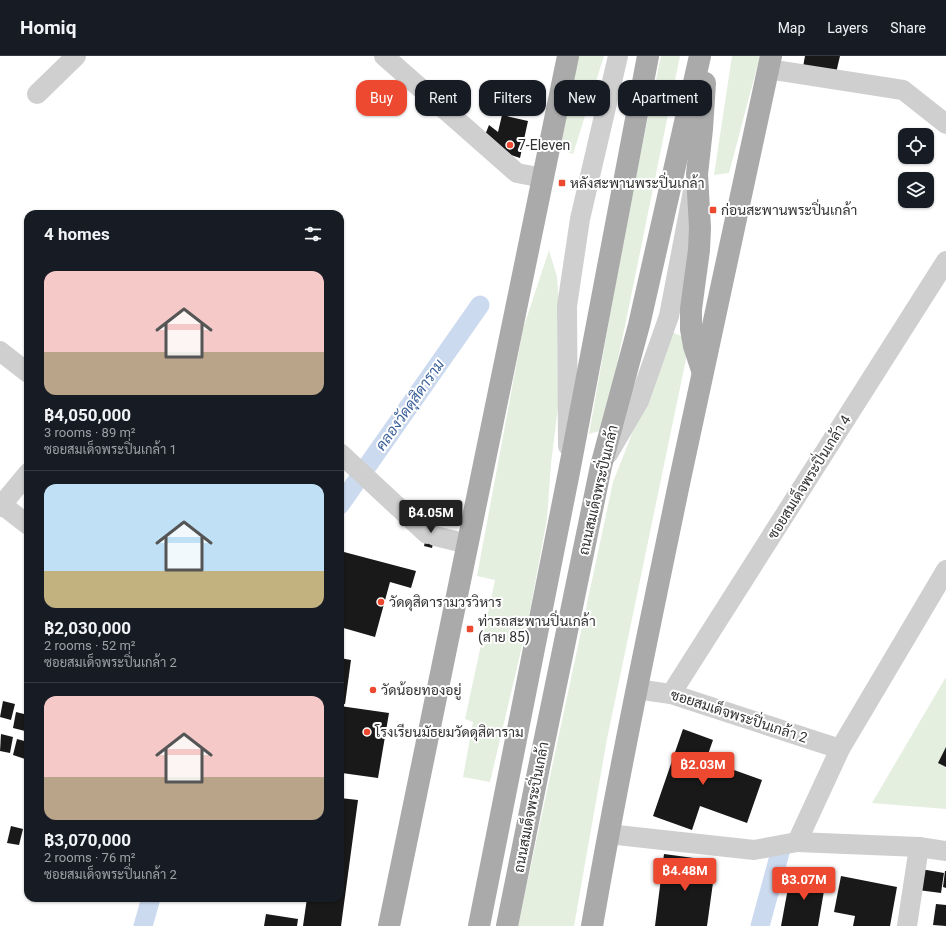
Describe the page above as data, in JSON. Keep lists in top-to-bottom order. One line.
{"streets":{"main road":["ถนนสมเด็จพระปิ่นเกล้า"],"street":["ซอยสมเด็จพระปิ่นเกล้า 4","ซอยสมเด็จพระปิ่นเกล้า 2"]},"crossings":[["ซอยสมเด็จพระปิ่นเกล้า 4","ซอยสมเด็จพระปิ่นเกล้า 2"]],"water":["คลองวัดดุสิดาราม"],"places":{"other":["7-Eleven","วัดดุสิดารามวรวิหาร","วัดน้อยทองอยู่","โรงเรียนมัธยมวัดดุสิตาราม"],"transit":["หลังสะพานพระปิ่นเกล้า","ก่อนสะพานพระปิ่นเกล้า","ท่ารถสะพานปิ่นเกล้า (สาย 85)"]},"page":{"header":"Homiq","nav":["Map","Layers","Share"],"chip":["Buy","Rent","Filters","New","Apartment"],"heading":"4 homes","list":[{"name":"฿4,050,000","note":"3 rooms · 89 m² · ซอยสมเด็จพระปิ่นเกล้า 1"},{"name":"฿2,030,000","note":"2 rooms · 52 m² · ซอยสมเด็จพระปิ่นเกล้า 2"},{"name":"฿3,070,000","note":"2 rooms · 76 m² · ซอยสมเด็จพระปิ่นเกล้า 2"}],"price":["฿4.05M","฿2.03M","฿4.48M","฿3.07M"]}}
